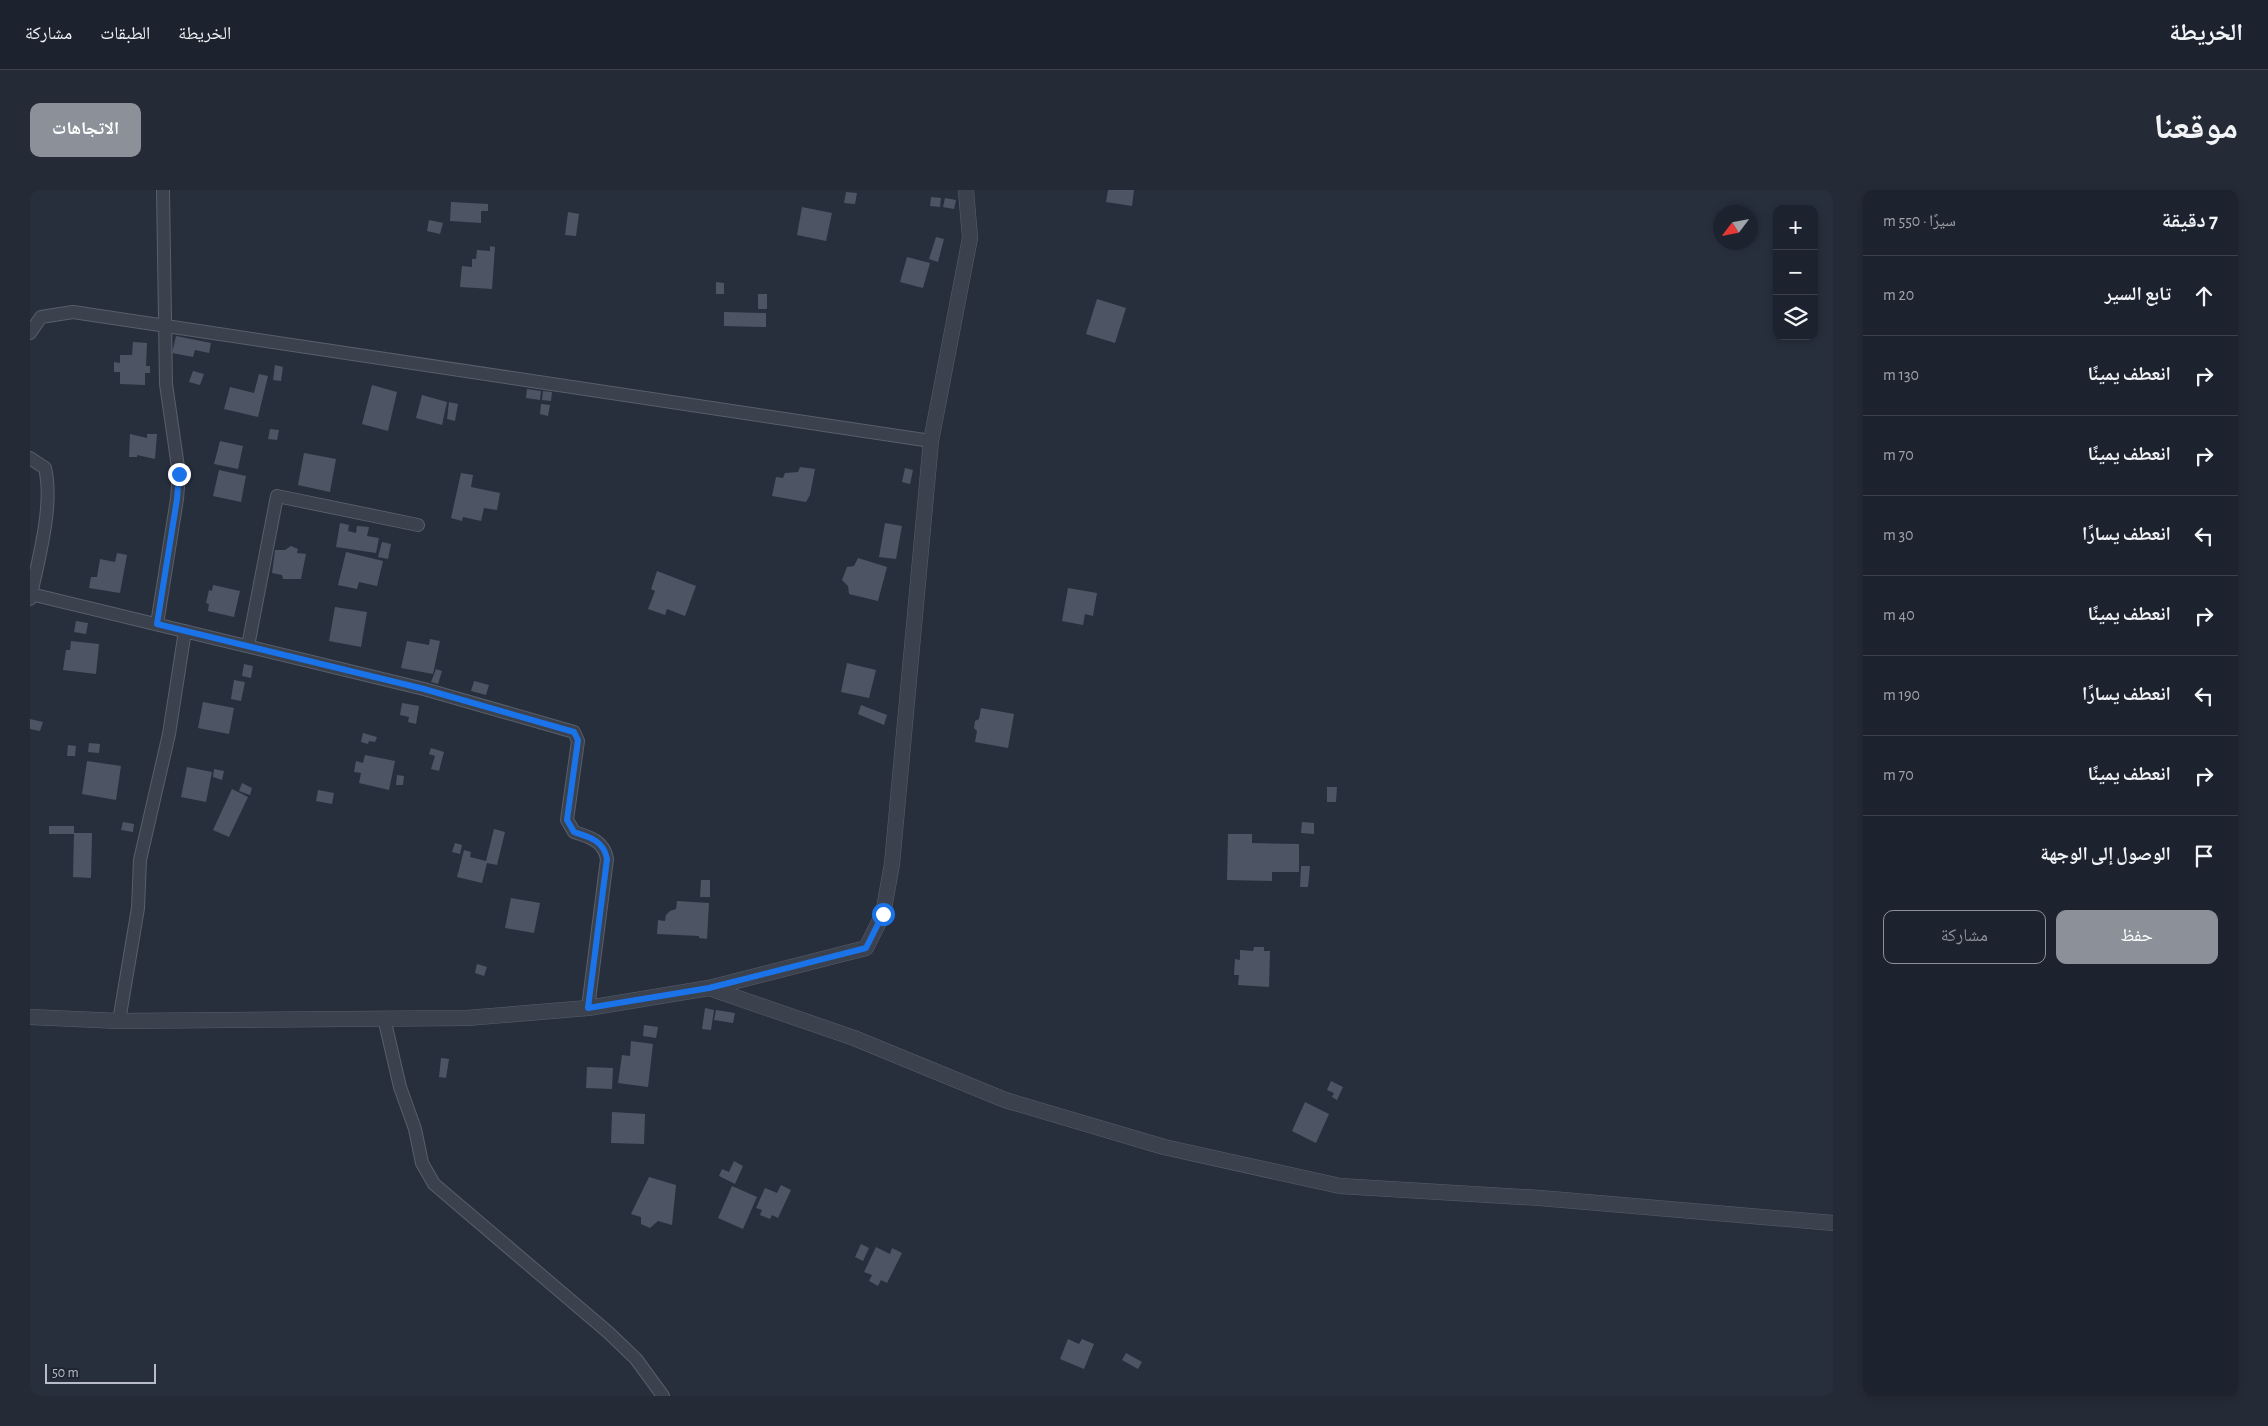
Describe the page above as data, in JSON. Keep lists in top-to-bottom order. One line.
{"scale_bar":"50 m","north":"bottom left","page":{"header":"الخريطة","nav":["الخريطة","الطبقات","مشاركة"],"title":"موقعنا","buttons":["الاتجاهات",["حفظ","مشاركة"]],"heading":["7 دقيقة","سيرًا · 550 m"],"map_buttons":["+","−"],"list":[["تابع السير","20 m"],["انعطف يمينًا","130 m"],["انعطف يمينًا","70 m"],["انعطف يسارًا","30 m"],["انعطف يمينًا","40 m"],["انعطف يسارًا","190 m"],["انعطف يمينًا","70 m"],"الوصول إلى الوجهة"],"scale":"50 m"}}
